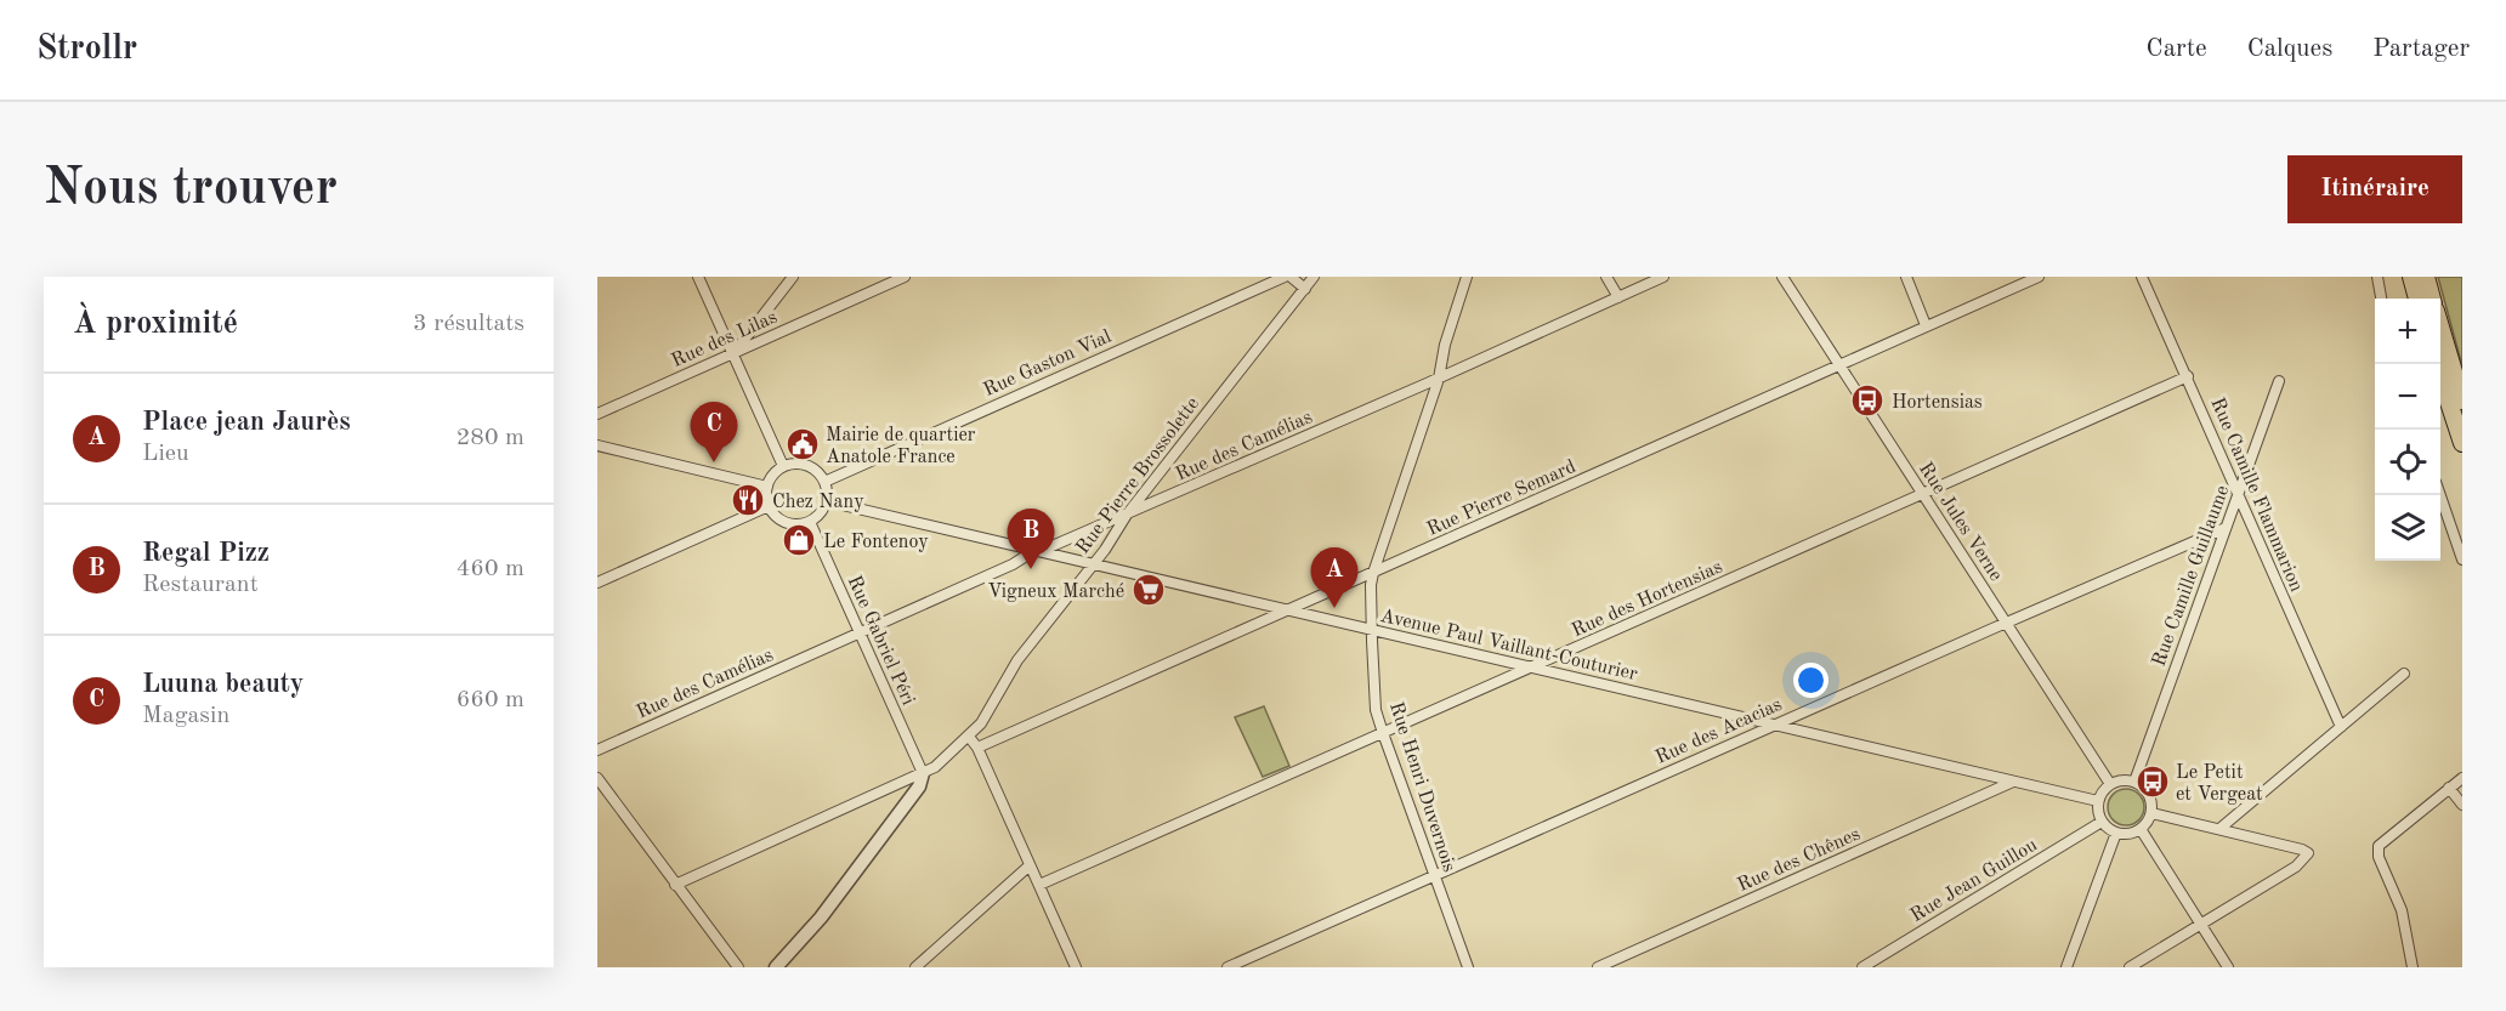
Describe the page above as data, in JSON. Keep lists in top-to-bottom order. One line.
{"streets":{"street":["Rue des Lilas","Rue Gaston Vial","Rue des Camélias","Rue Pierre Brossolette","Rue Camille Flammarion","Rue Pierre Semard","Rue Jules Verne","Rue Camille Guillaume","Rue des Hortensias","Rue Gabriel Péri","Avenue Paul Vaillant-Couturier","Rue des Acacias","Rue Henri Duvernois","Rue des Chênes","Rue Jean Guillou"]},"crossings":[["Rue Gaston Vial","Rue Gabriel Péri"],["Rue Gaston Vial","Avenue Paul Vaillant-Couturier"],["Rue des Camélias","Rue Pierre Brossolette"],["Rue des Camélias","Rue Gabriel Péri"],["Rue des Camélias","Avenue Paul Vaillant-Couturier"],["Rue des Camélias","Rue Henri Duvernois"],["Rue Pierre Brossolette","Rue Gabriel Péri"],["Rue Pierre Brossolette","Avenue Paul Vaillant-Couturier"],["Rue Camille Flammarion","Rue Camille Guillaume"],["Rue Camille Flammarion","Rue des Hortensias"],["Rue Pierre Semard","Rue Jules Verne"],["Rue Pierre Semard","Avenue Paul Vaillant-Couturier"],["Rue Pierre Semard","Rue Henri Duvernois"],["Rue Jules Verne","Rue Camille Guillaume"],["Rue Jules Verne","Rue des Hortensias"],["Rue Jules Verne","Avenue Paul Vaillant-Couturier"],["Rue Jules Verne","Rue des Acacias"],["Rue Jules Verne","Rue Jean Guillou"],["Rue Camille Guillaume","Avenue Paul Vaillant-Couturier"],["Rue Camille Guillaume","Rue des Acacias"],["Rue Camille Guillaume","Rue Jean Guillou"],["Rue des Hortensias","Avenue Paul Vaillant-Couturier"],["Rue des Hortensias","Rue Henri Duvernois"],["Rue Gabriel Péri","Avenue Paul Vaillant-Couturier"],["Avenue Paul Vaillant-Couturier","Rue des Acacias"],["Avenue Paul Vaillant-Couturier","Rue Henri Duvernois"],["Avenue Paul Vaillant-Couturier","Rue des Chênes"],["Avenue Paul Vaillant-Couturier","Rue Jean Guillou"],["Rue des Acacias","Rue Henri Duvernois"]],"places":{"bus stop":["Hortensias","Le Petit et Vergeat"],"public building":["Mairie de quartier Anatole France"],"restaurant":["Chez Nany"],"shop":["Le Fontenoy"],"supermarket":["Vigneux Marché"]},"page":{"header":"Strollr","nav":["Carte","Calques","Partager"],"buttons":"Itinéraire","title":"Nous trouver","heading":["À proximité","3 résultats"],"map_buttons":["+","−"],"list":[{"mark":"A","name":"Place jean Jaurès","note":"Lieu","value":"280 m"},{"mark":"B","name":"Regal Pizz","note":"Restaurant","value":"460 m"},{"mark":"C","name":"Luuna beauty","note":"Magasin","value":"660 m"}],"pins":["C","B","A"]}}
